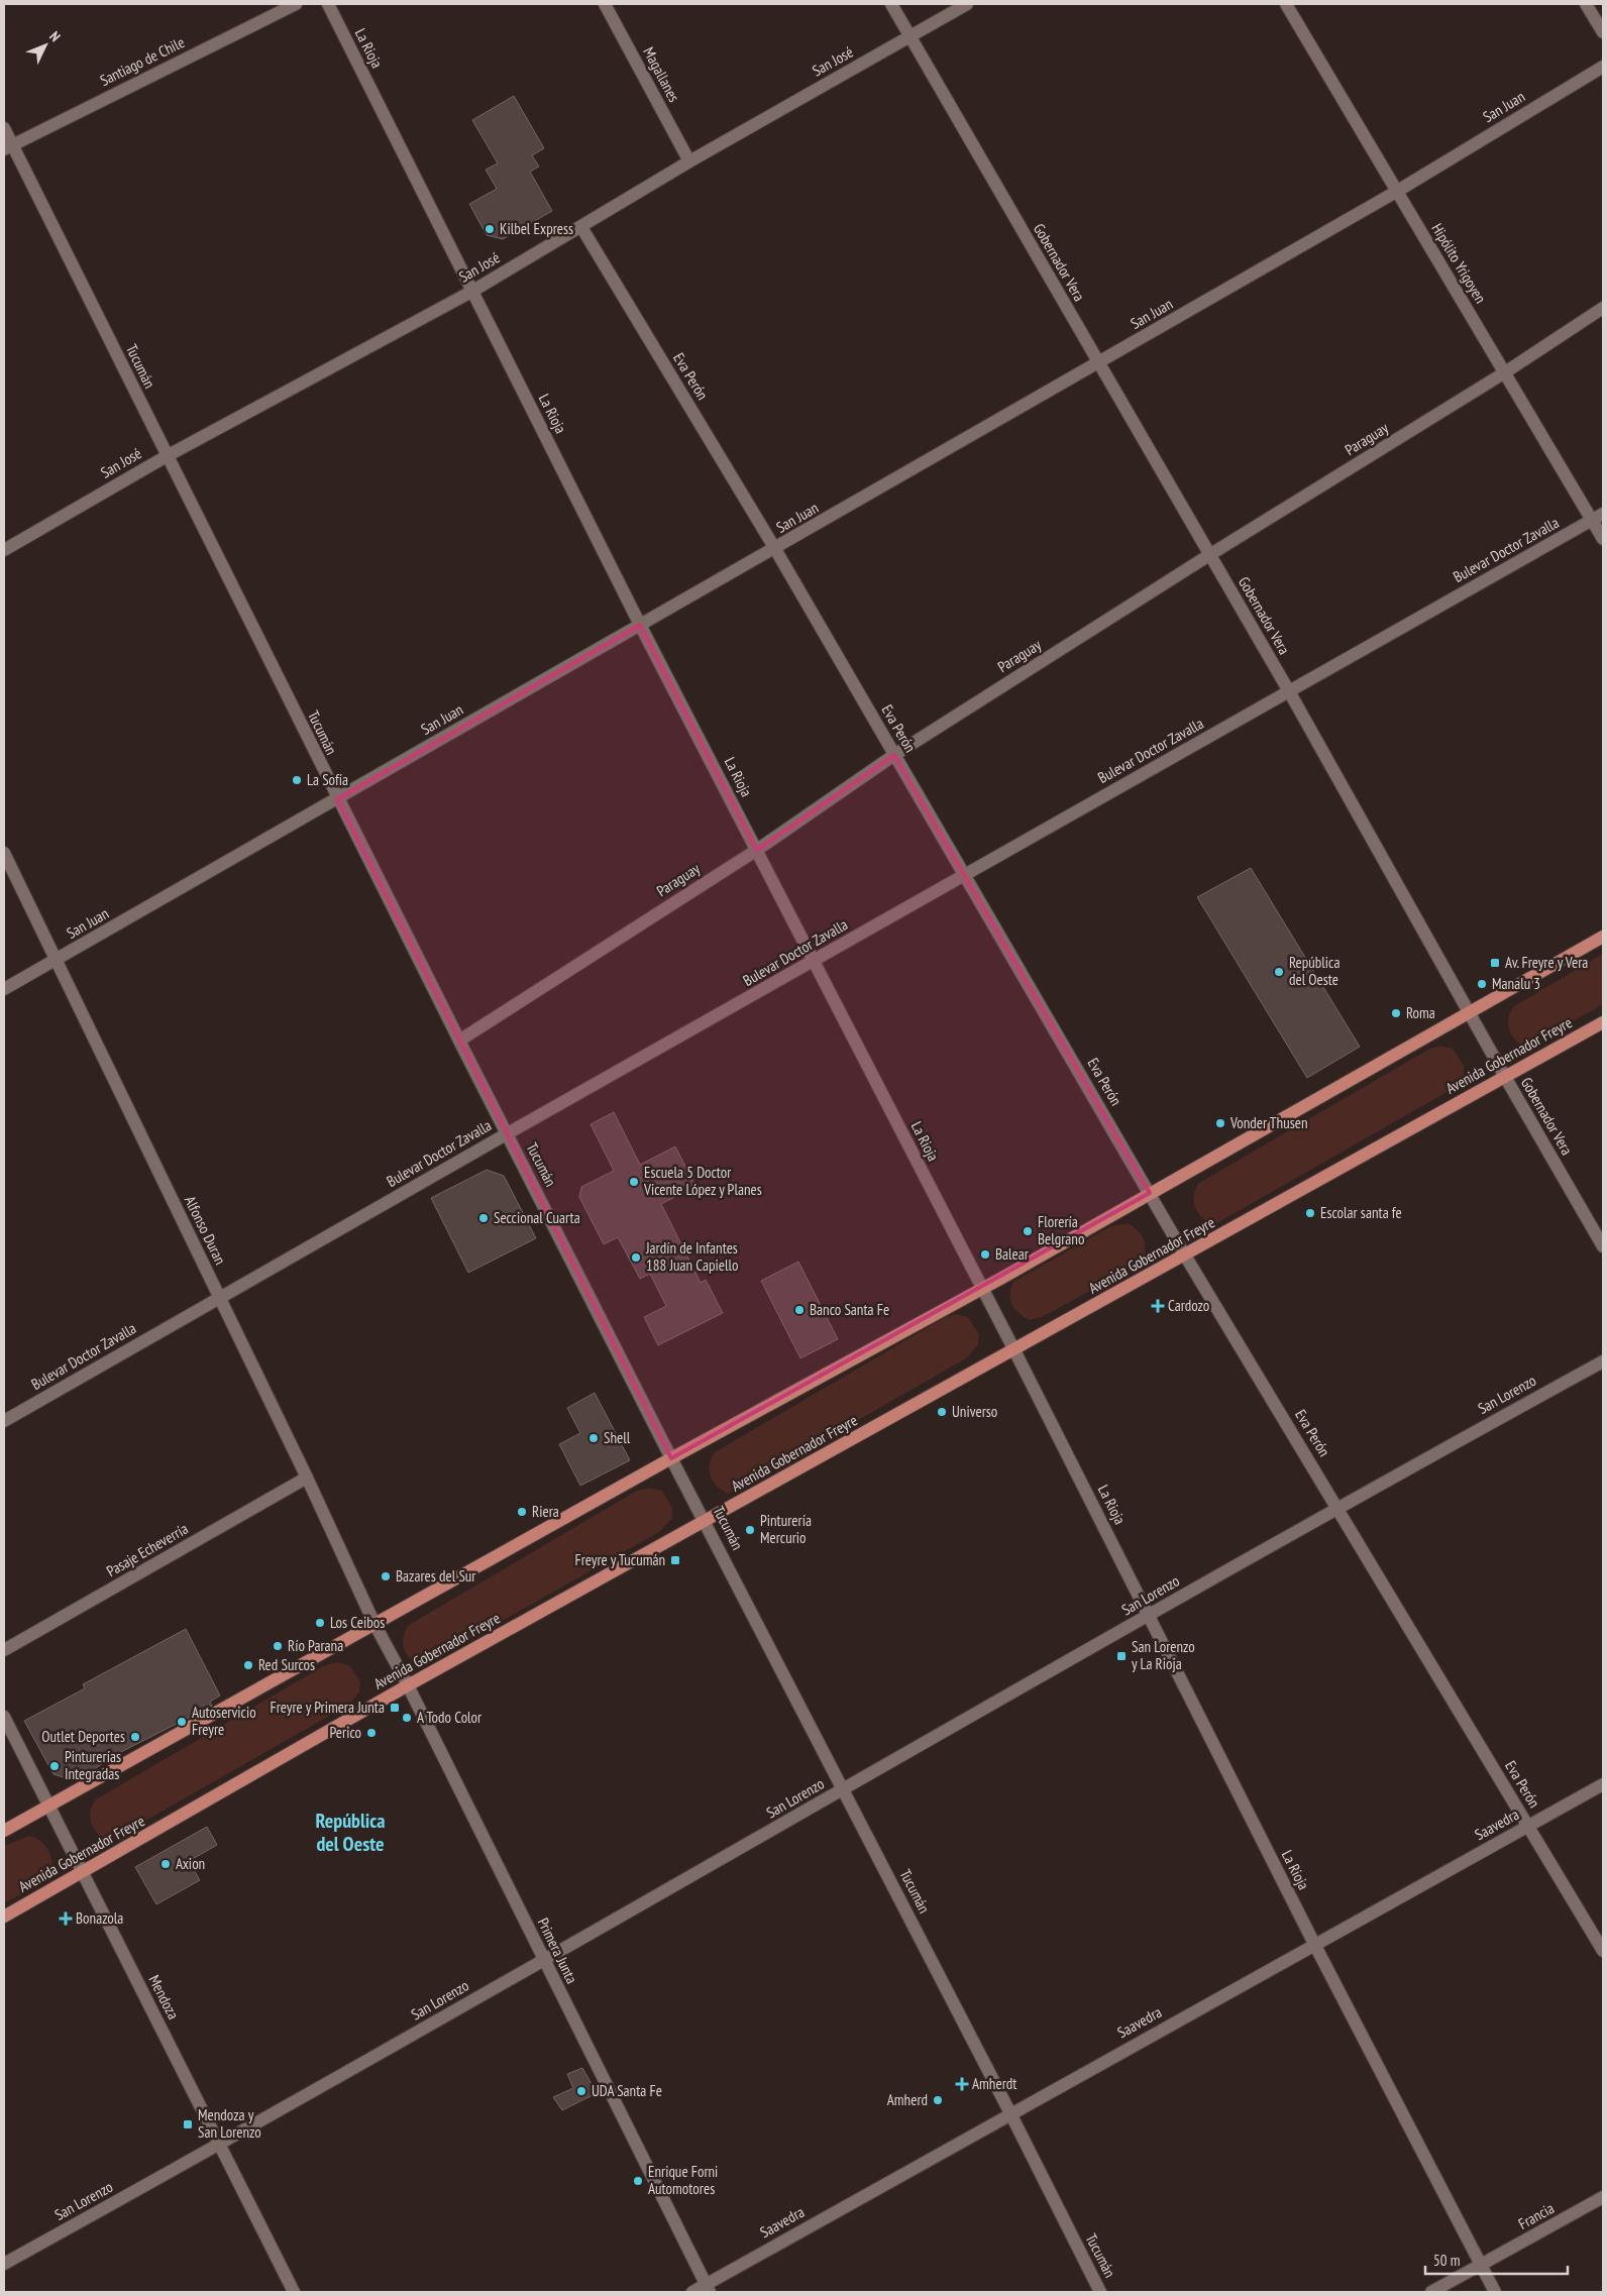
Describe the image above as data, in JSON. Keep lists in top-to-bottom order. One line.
{"streets":{"main road":["Avenida Gobernador Freyre"],"street":["La Rioja","Santiago de Chile","San José","Magallanes","San Juan","Gobernador Vera","Hipólito Yrigoyen","Tucumán","Eva Perón","Paraguay","Bulevar Doctor Zavalla","Alfonso Duran","San Lorenzo","Pasaje Echeverría","Saavedra","Primera Junta","Mendoza","Francia"]},"crossings":[["La Rioja","San José"],["La Rioja","San Juan"],["La Rioja","Paraguay"],["La Rioja","Bulevar Doctor Zavalla"],["La Rioja","Avenida Gobernador Freyre"],["La Rioja","San Lorenzo"],["La Rioja","Saavedra"],["La Rioja","Francia"],["Santiago de Chile","Tucumán"],["San José","Magallanes"],["San José","Gobernador Vera"],["San José","Tucumán"],["San José","Eva Perón"],["San Juan","Gobernador Vera"],["San Juan","Hipólito Yrigoyen"],["San Juan","Tucumán"],["San Juan","Eva Perón"],["San Juan","Alfonso Duran"],["Gobernador Vera","Paraguay"],["Gobernador Vera","Bulevar Doctor Zavalla"],["Gobernador Vera","Avenida Gobernador Freyre"],["Hipólito Yrigoyen","Paraguay"],["Hipólito Yrigoyen","Bulevar Doctor Zavalla"],["Tucumán","Paraguay"],["Tucumán","Bulevar Doctor Zavalla"],["Tucumán","Avenida Gobernador Freyre"],["Tucumán","San Lorenzo"],["Tucumán","Saavedra"],["Eva Perón","Paraguay"],["Eva Perón","Bulevar Doctor Zavalla"],["Eva Perón","Avenida Gobernador Freyre"],["Eva Perón","San Lorenzo"],["Eva Perón","Saavedra"],["Bulevar Doctor Zavalla","Alfonso Duran"],["Avenida Gobernador Freyre","Primera Junta"],["Avenida Gobernador Freyre","Mendoza"],["Alfonso Duran","Pasaje Echeverría"],["Alfonso Duran","Primera Junta"],["San Lorenzo","Primera Junta"],["San Lorenzo","Mendoza"],["Saavedra","Primera Junta"]],"districts":["República del Oeste"],"places":{"other":["Kilbel Express","La Sofía","República del Oeste","Manalu 3","Roma","Vonder Thusen","Escuela 5 Doctor Vicente López y Planes","Escolar santa fe","Seccional Cuarta","Florería Belgrano","Balear","Jardín de Infantes 188 Juan Capiello","Banco Santa Fe","Universo","Shell","Riera","Pinturería Mercurio","Bazares del Sur","Los Ceibos","Río Parana","Red Surcos","A Todo Color","Autoservicio Freyre","Perico","Outlet Deportes","Pinturerías Integradas","Axion","UDA Santa Fe","Amherd","Enrique Forni Automotores"],"transit":["Av. Freyre y Vera","Freyre y Tucumán","San Lorenzo y La Rioja","Freyre y Primera Junta","Mendoza y San Lorenzo"],"health":["Cardozo","Bonazola","Amherdt"]},"scale_bar":"50 m","north":"top right"}
